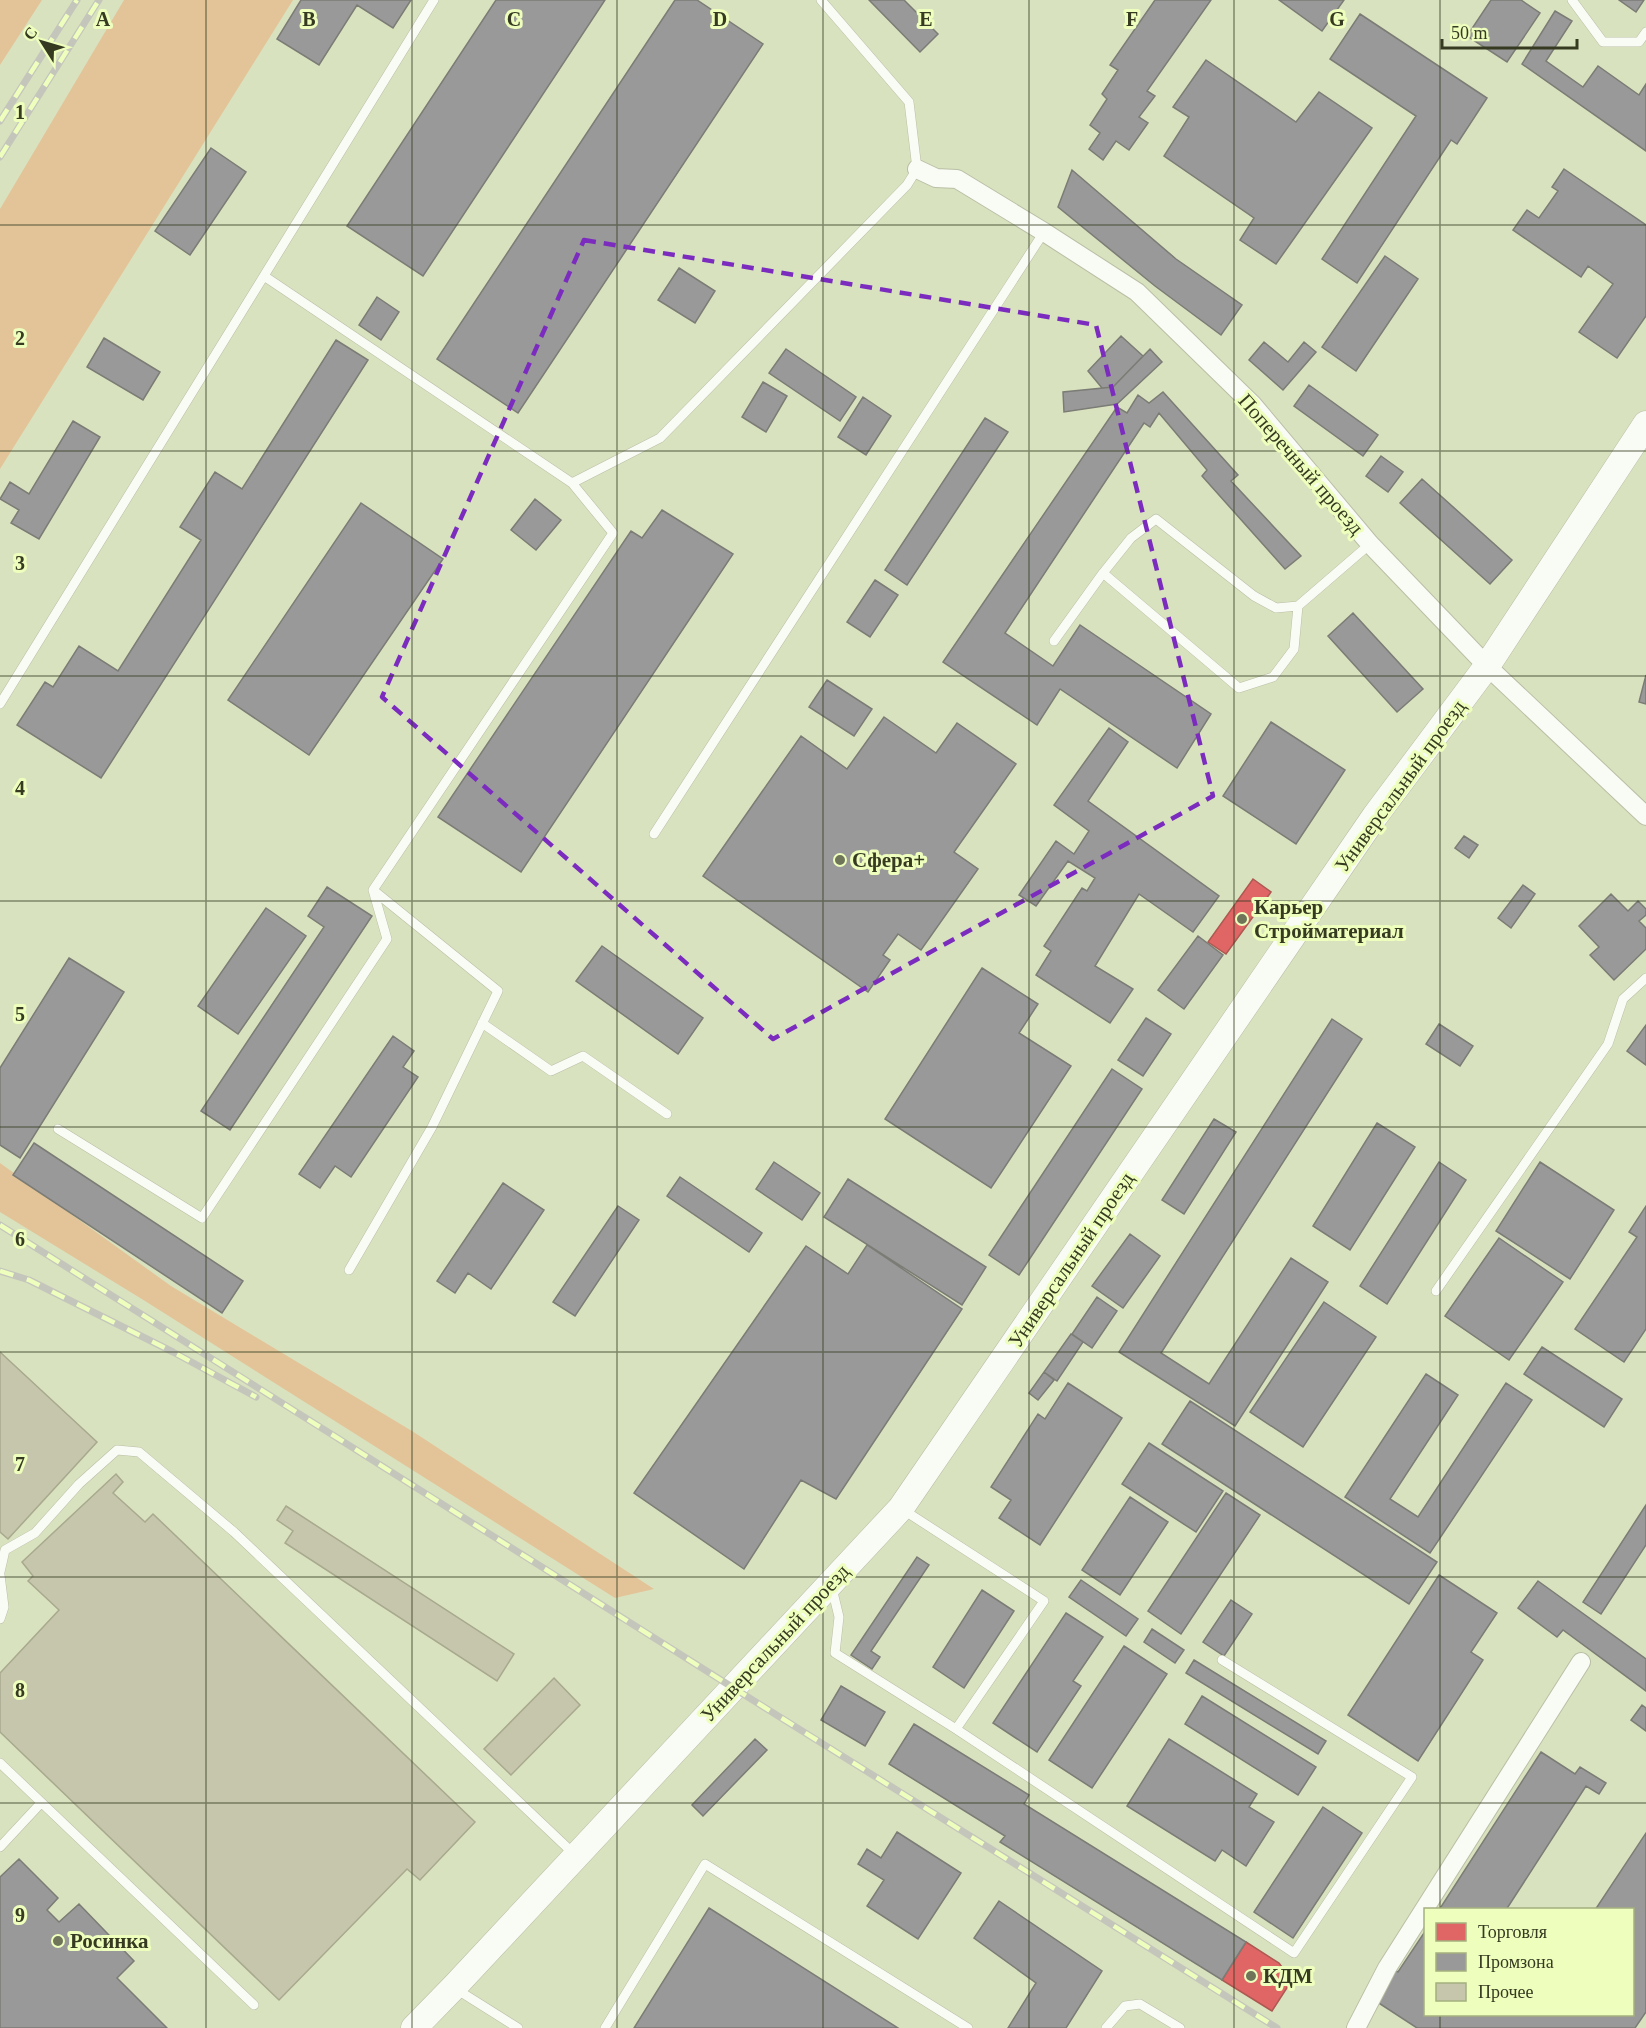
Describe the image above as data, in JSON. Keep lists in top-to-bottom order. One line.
{"streets":{"street":["Поперечный проезд","Универсальный проезд"]},"crossings":[["Поперечный проезд","Универсальный проезд"]],"places":["Сфера+","Карьер Стройматериал","Росинка","КДМ"],"legend":["Торговля","Промзона","Прочее"],"scale_bar":"50 m","north":"top left","grid":{"columns":["A","B","C","D","E","F","G"],"rows":["1","2","3","4","5","6","7","8","9"]}}
